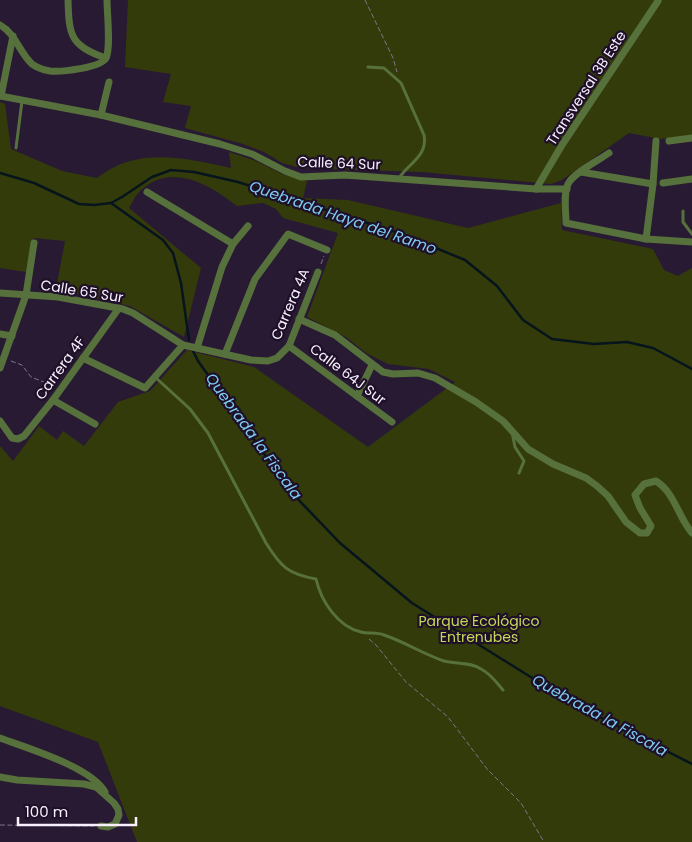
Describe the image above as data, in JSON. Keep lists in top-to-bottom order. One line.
{"streets":{"street":["Transversal 3B Este","Calle 64 Sur","Calle 65 Sur","Carrera 4A","Carrera 4F","Calle 64J Sur"]},"crossings":[["Transversal 3B Este","Calle 64 Sur"],["Calle 65 Sur","Carrera 4A"],["Calle 65 Sur","Carrera 4F"],["Carrera 4A","Calle 64J Sur"]],"water":["Quebrada Haya del Ramo","Quebrada la Fiscala"],"parks":["Parque Ecológico Entrenubes"],"scale_bar":"100 m"}
